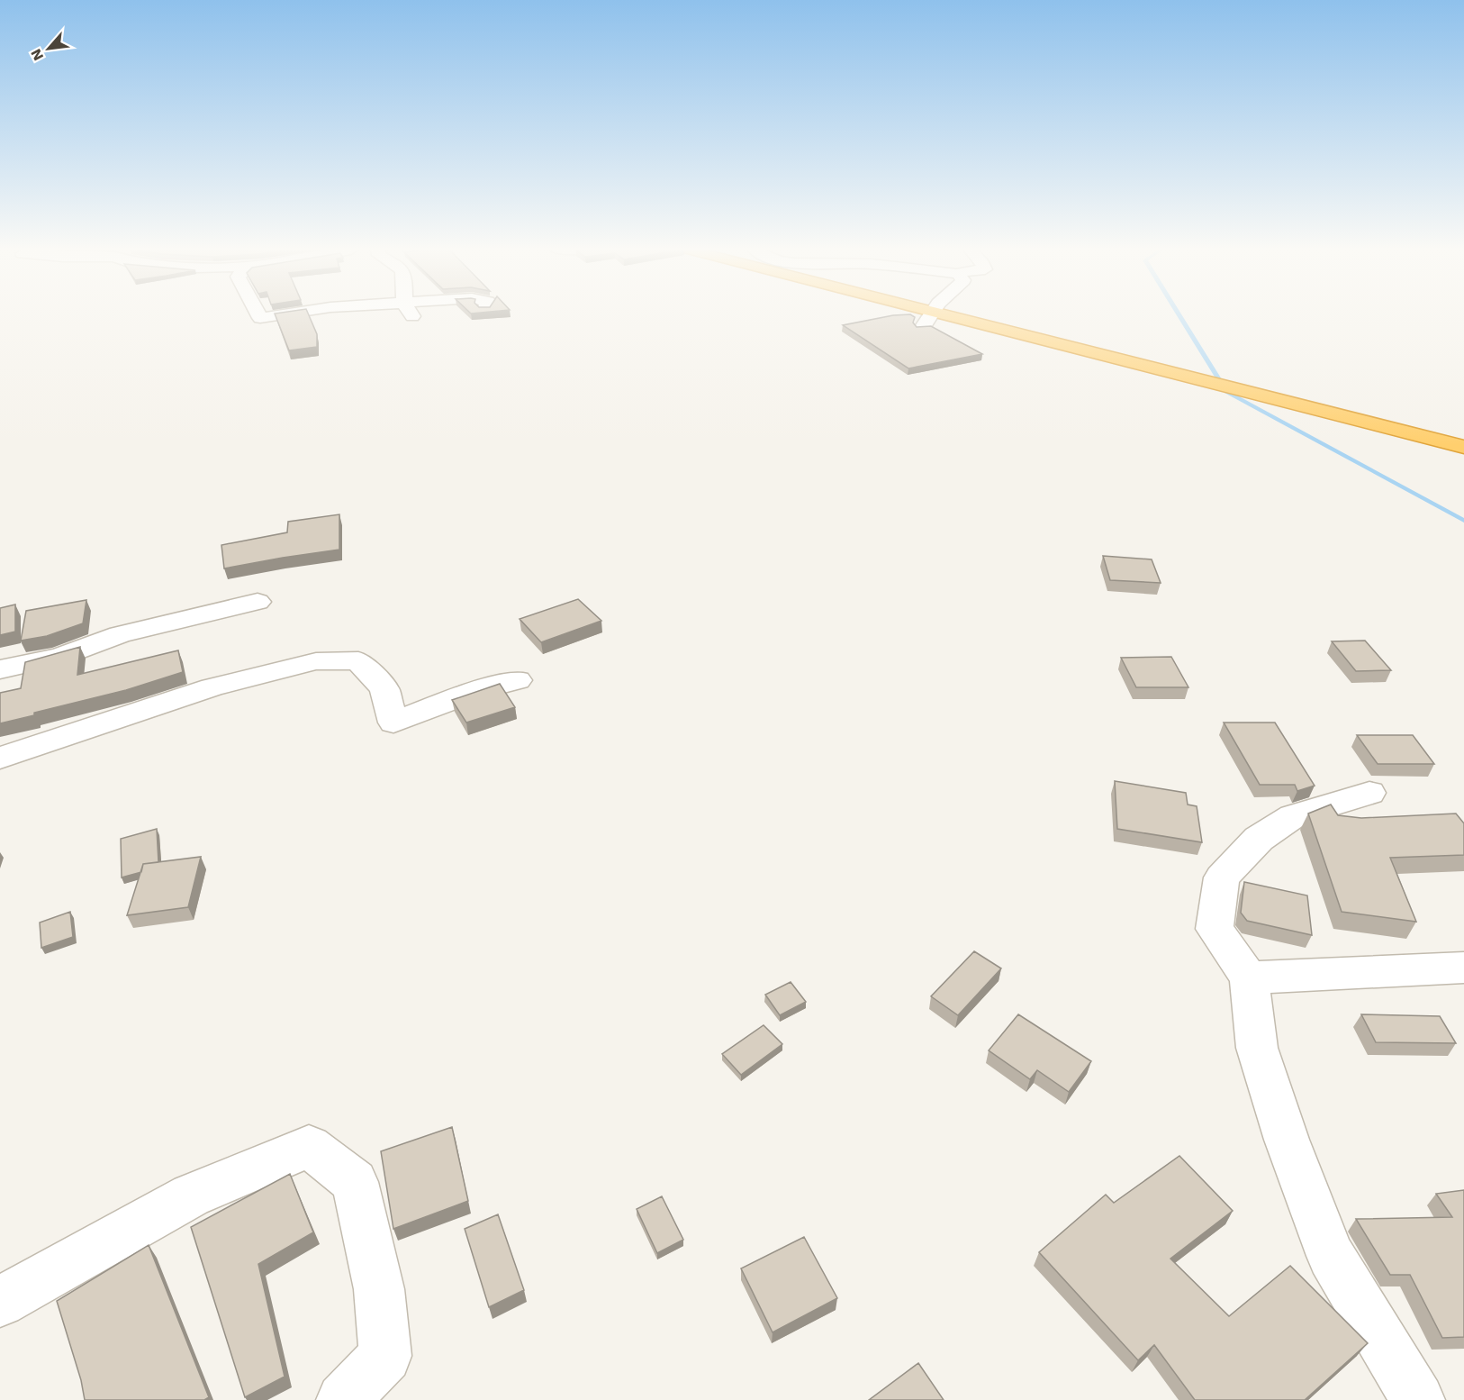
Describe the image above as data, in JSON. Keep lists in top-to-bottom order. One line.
{"north":"bottom left"}
